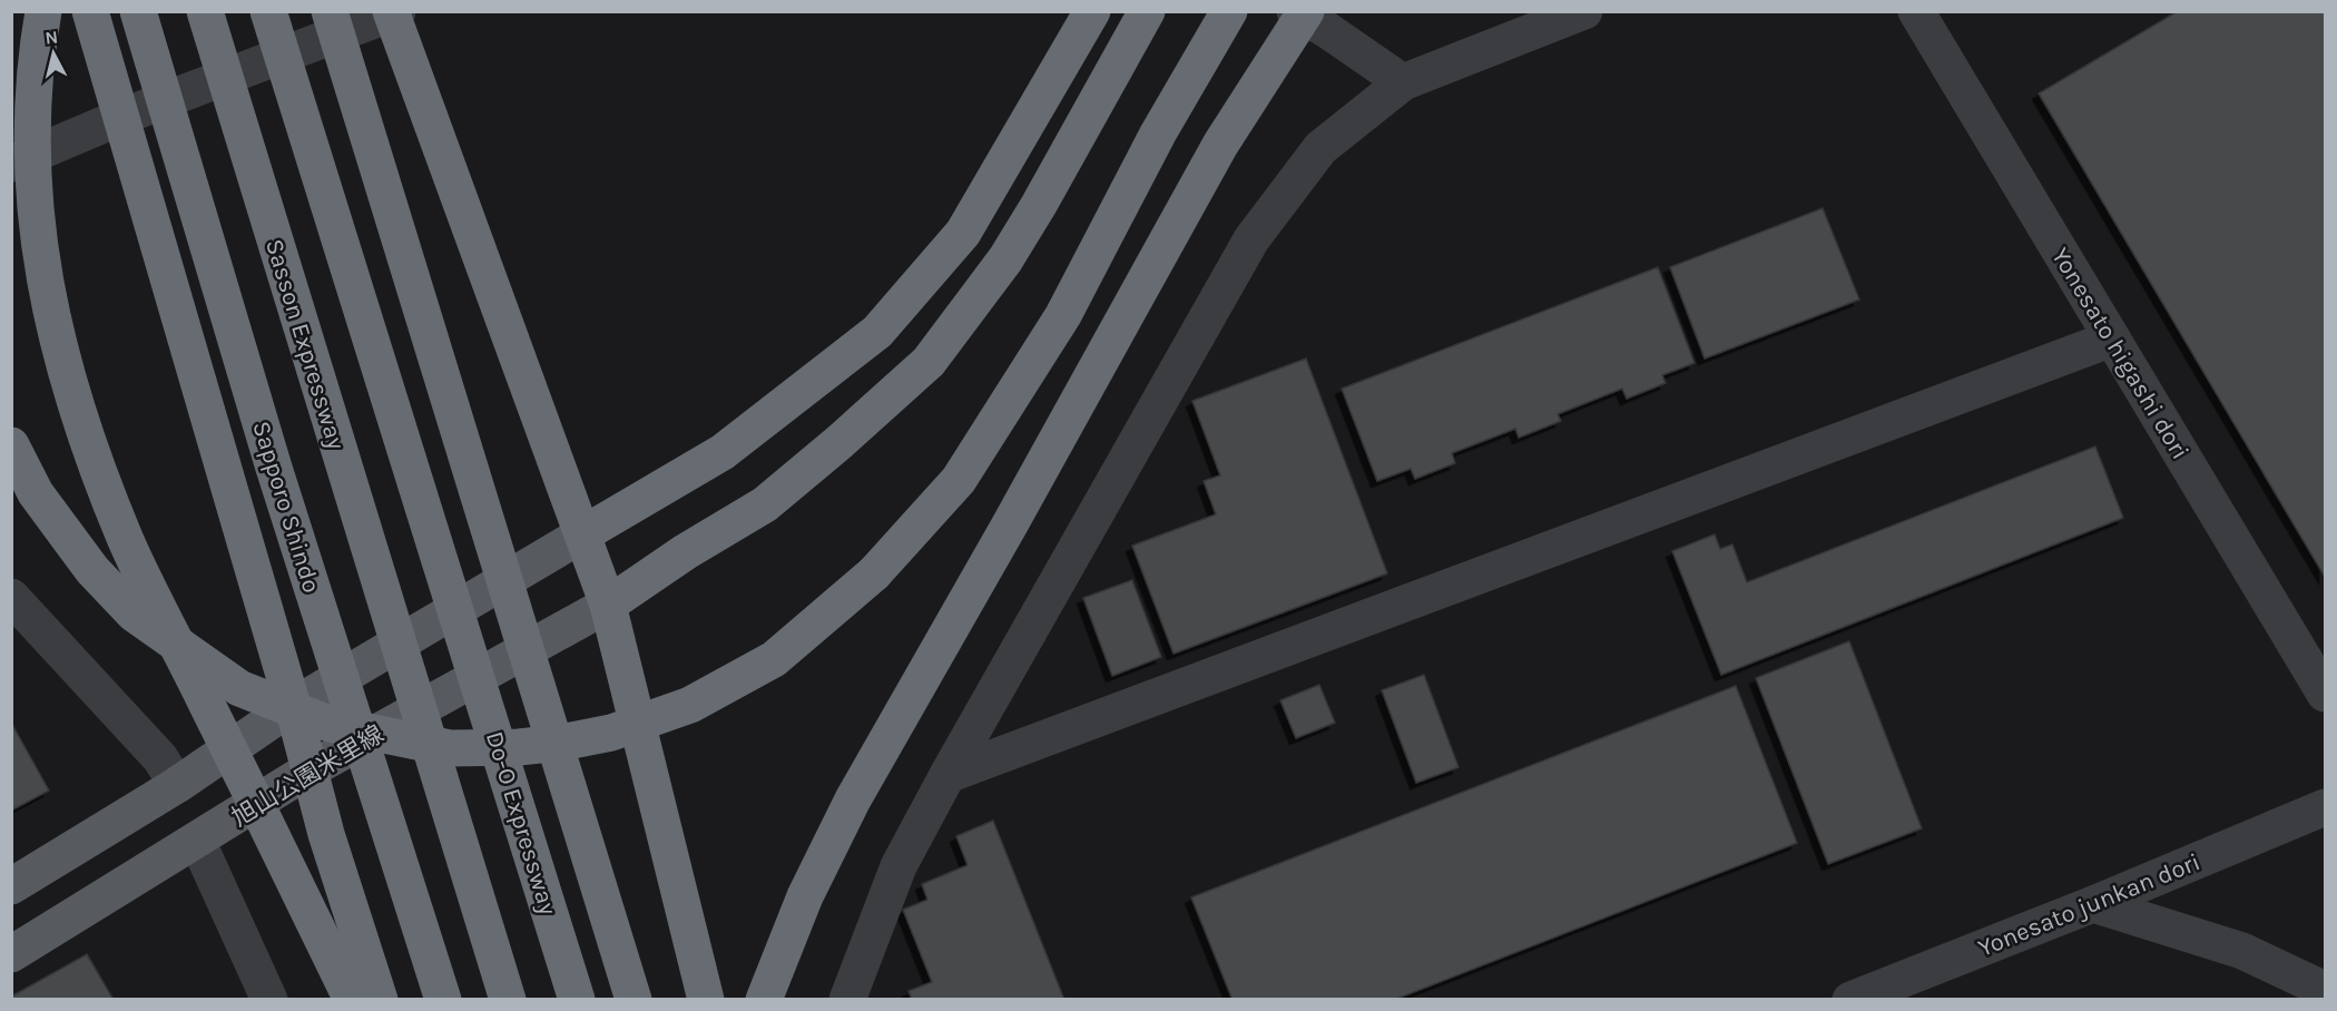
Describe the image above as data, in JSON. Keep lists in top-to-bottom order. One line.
{"streets":{"highway":["Sasson Expressway","Sapporo Shindo","Do-O Expressway"],"main road":["旭山公園米里線"],"street":["Yonesato higashi dori","Yonesato junkan dori"]},"north":"top"}
